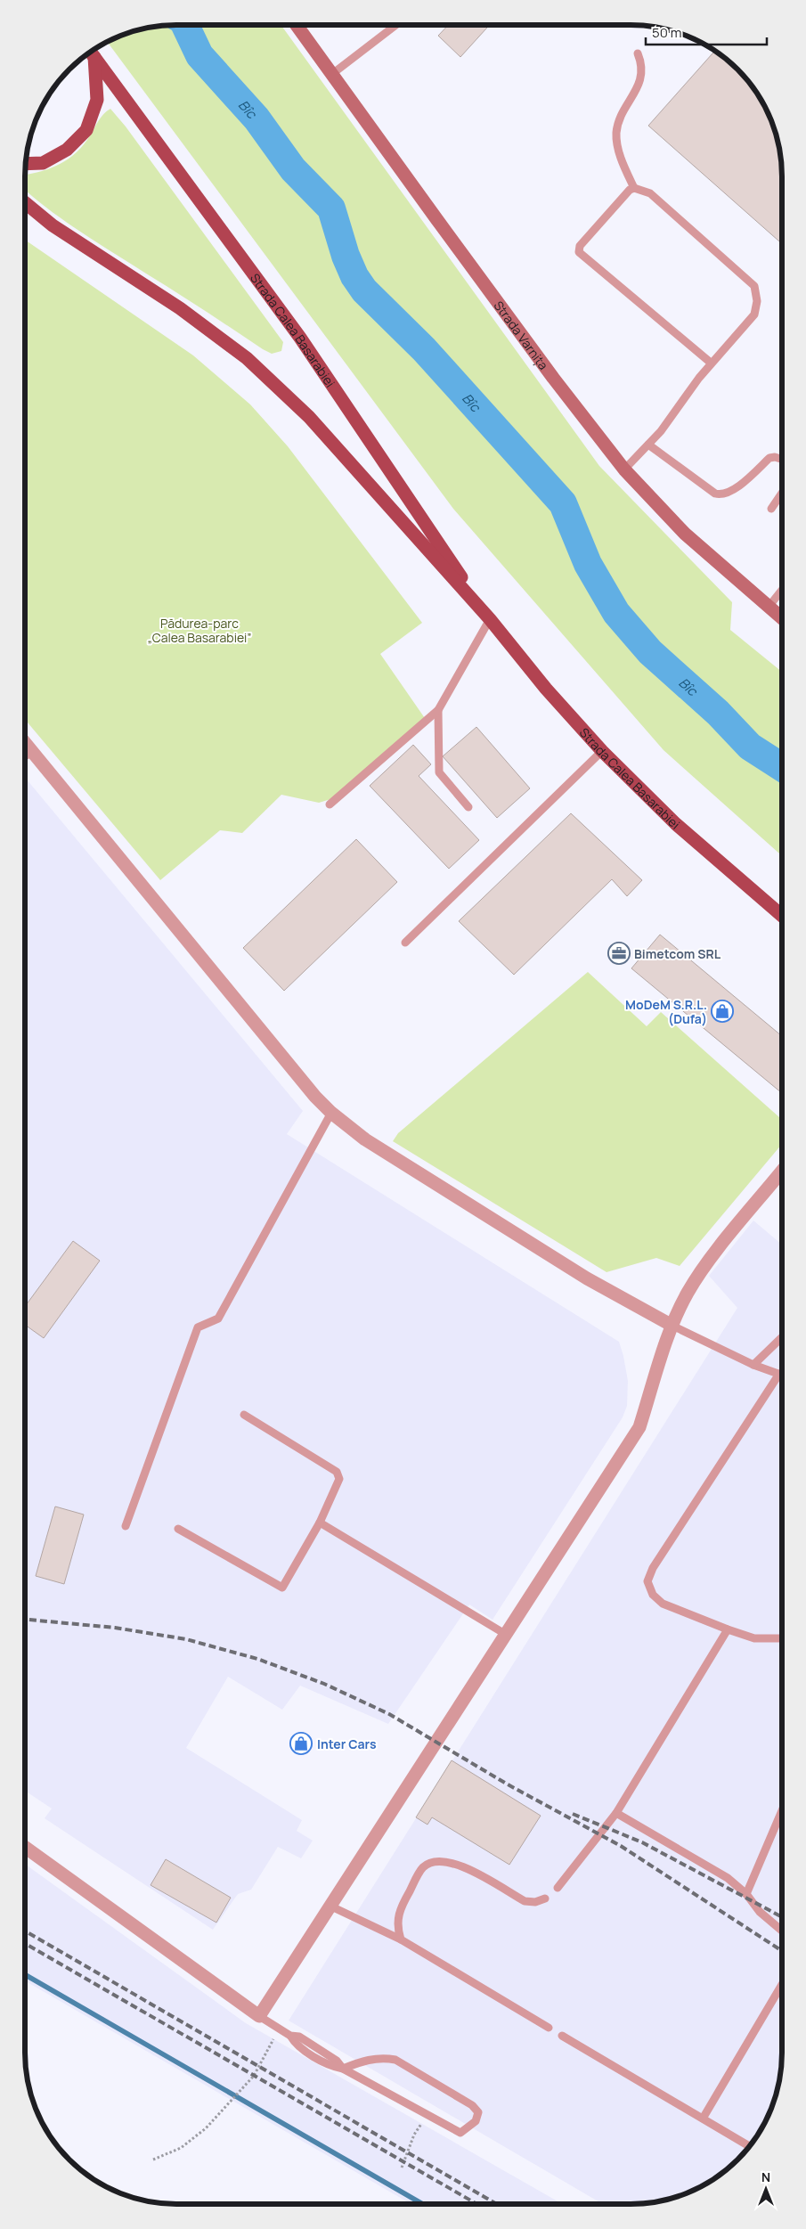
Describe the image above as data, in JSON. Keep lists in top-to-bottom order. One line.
{"streets":{"main road":["Strada Calea Basarabiei"],"street":["Strada Varnița"]},"water":["Bîc"],"parks":["Pădurea-parc „Calea Basarabiei”"],"places":{"office":["Bimetcom SRL"],"shop":["MoDeM S.R.L. (Dufa)","Inter Cars"]},"scale_bar":"50 m","north":"top"}
